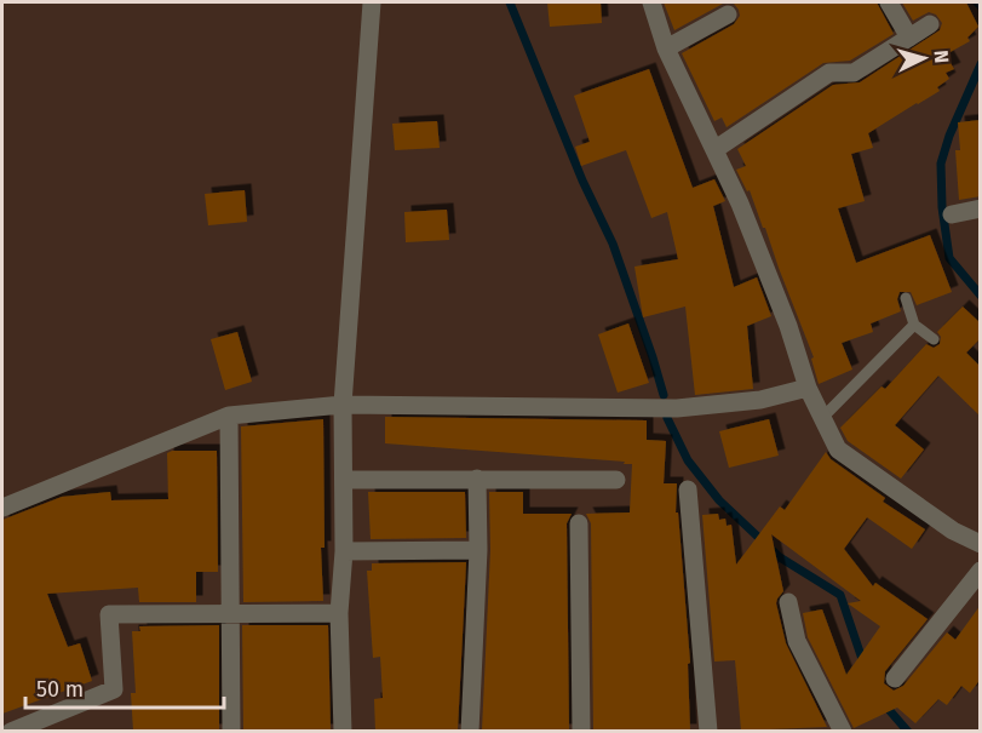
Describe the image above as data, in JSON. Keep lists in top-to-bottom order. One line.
{"scale_bar":"50 m","north":"right"}
